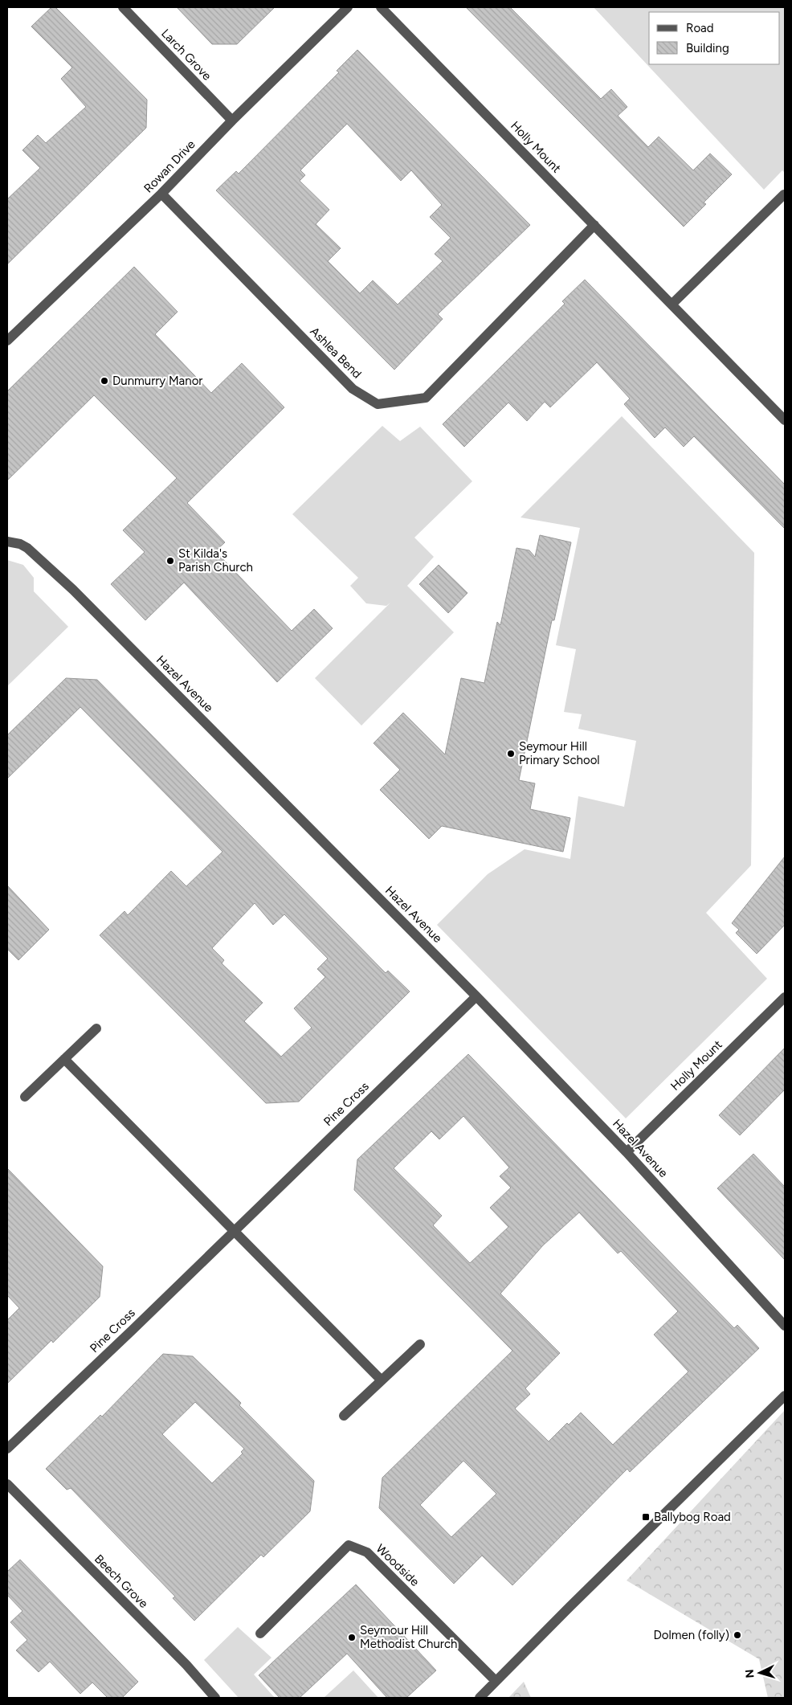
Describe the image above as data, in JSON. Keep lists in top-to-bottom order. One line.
{"streets":{"street":["Larch Grove","Holly Mount","Rowan Drive","Ashlea Bend","Hazel Avenue","Pine Cross","Woodside","Beech Grove"]},"crossings":[["Larch Grove","Rowan Drive"],["Holly Mount","Ashlea Bend"],["Holly Mount","Hazel Avenue"],["Rowan Drive","Ashlea Bend"],["Hazel Avenue","Pine Cross"]],"places":{"other":["Dunmurry Manor","St Kilda's Parish Church","Seymour Hill Primary School","Dolmen (folly)","Seymour Hill Methodist Church"],"transit":["Ballybog Road"]},"legend":["Road","Building"],"north":"left"}
